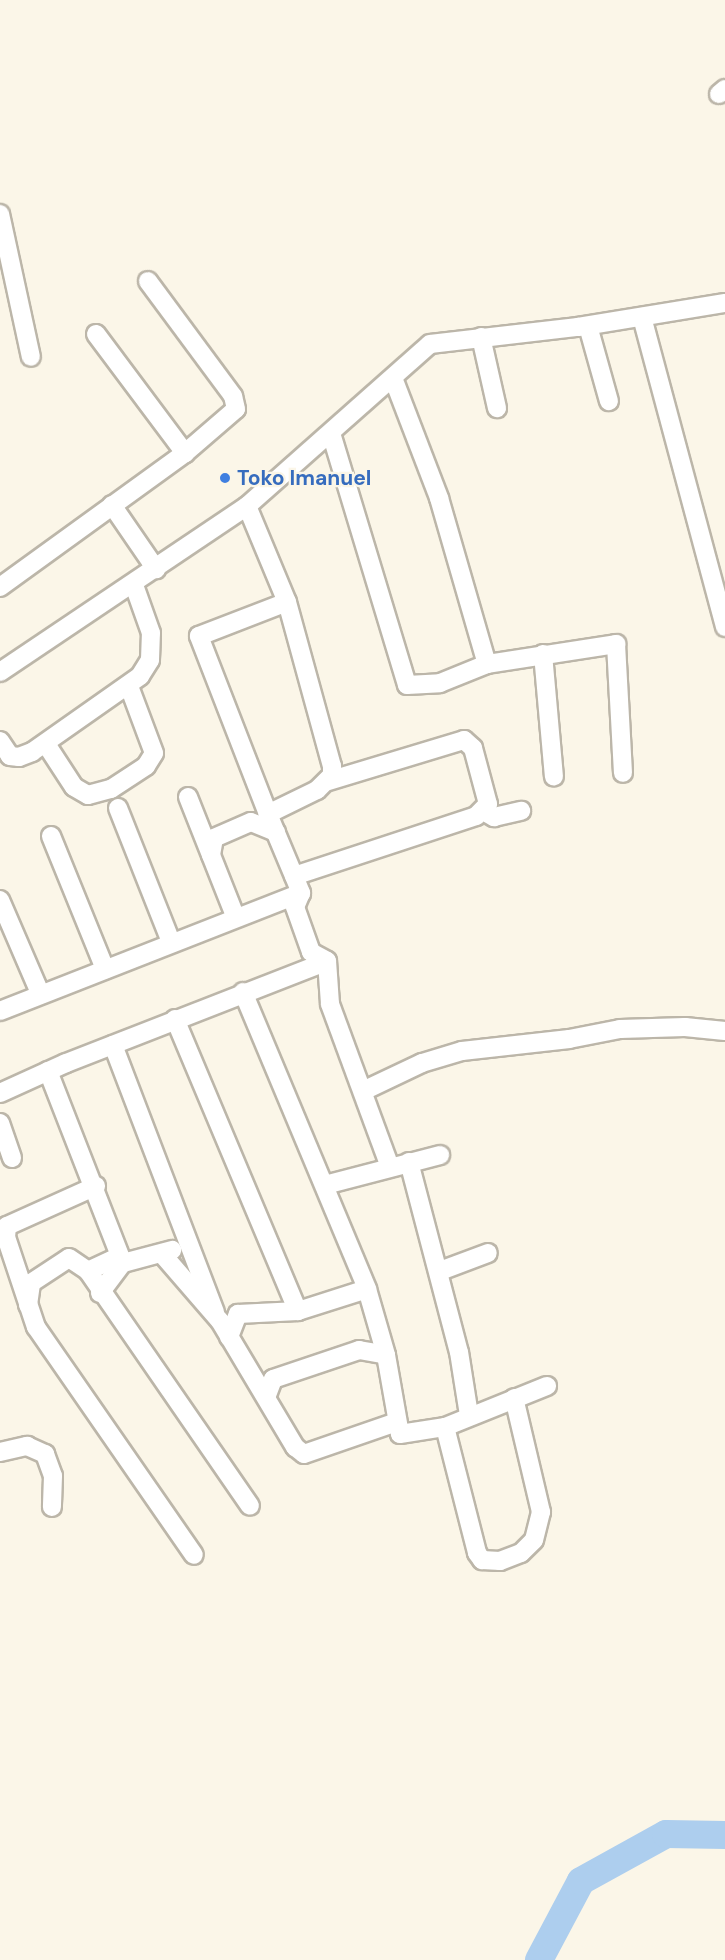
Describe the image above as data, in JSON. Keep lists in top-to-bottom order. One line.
{"places":["Toko Imanuel"]}
